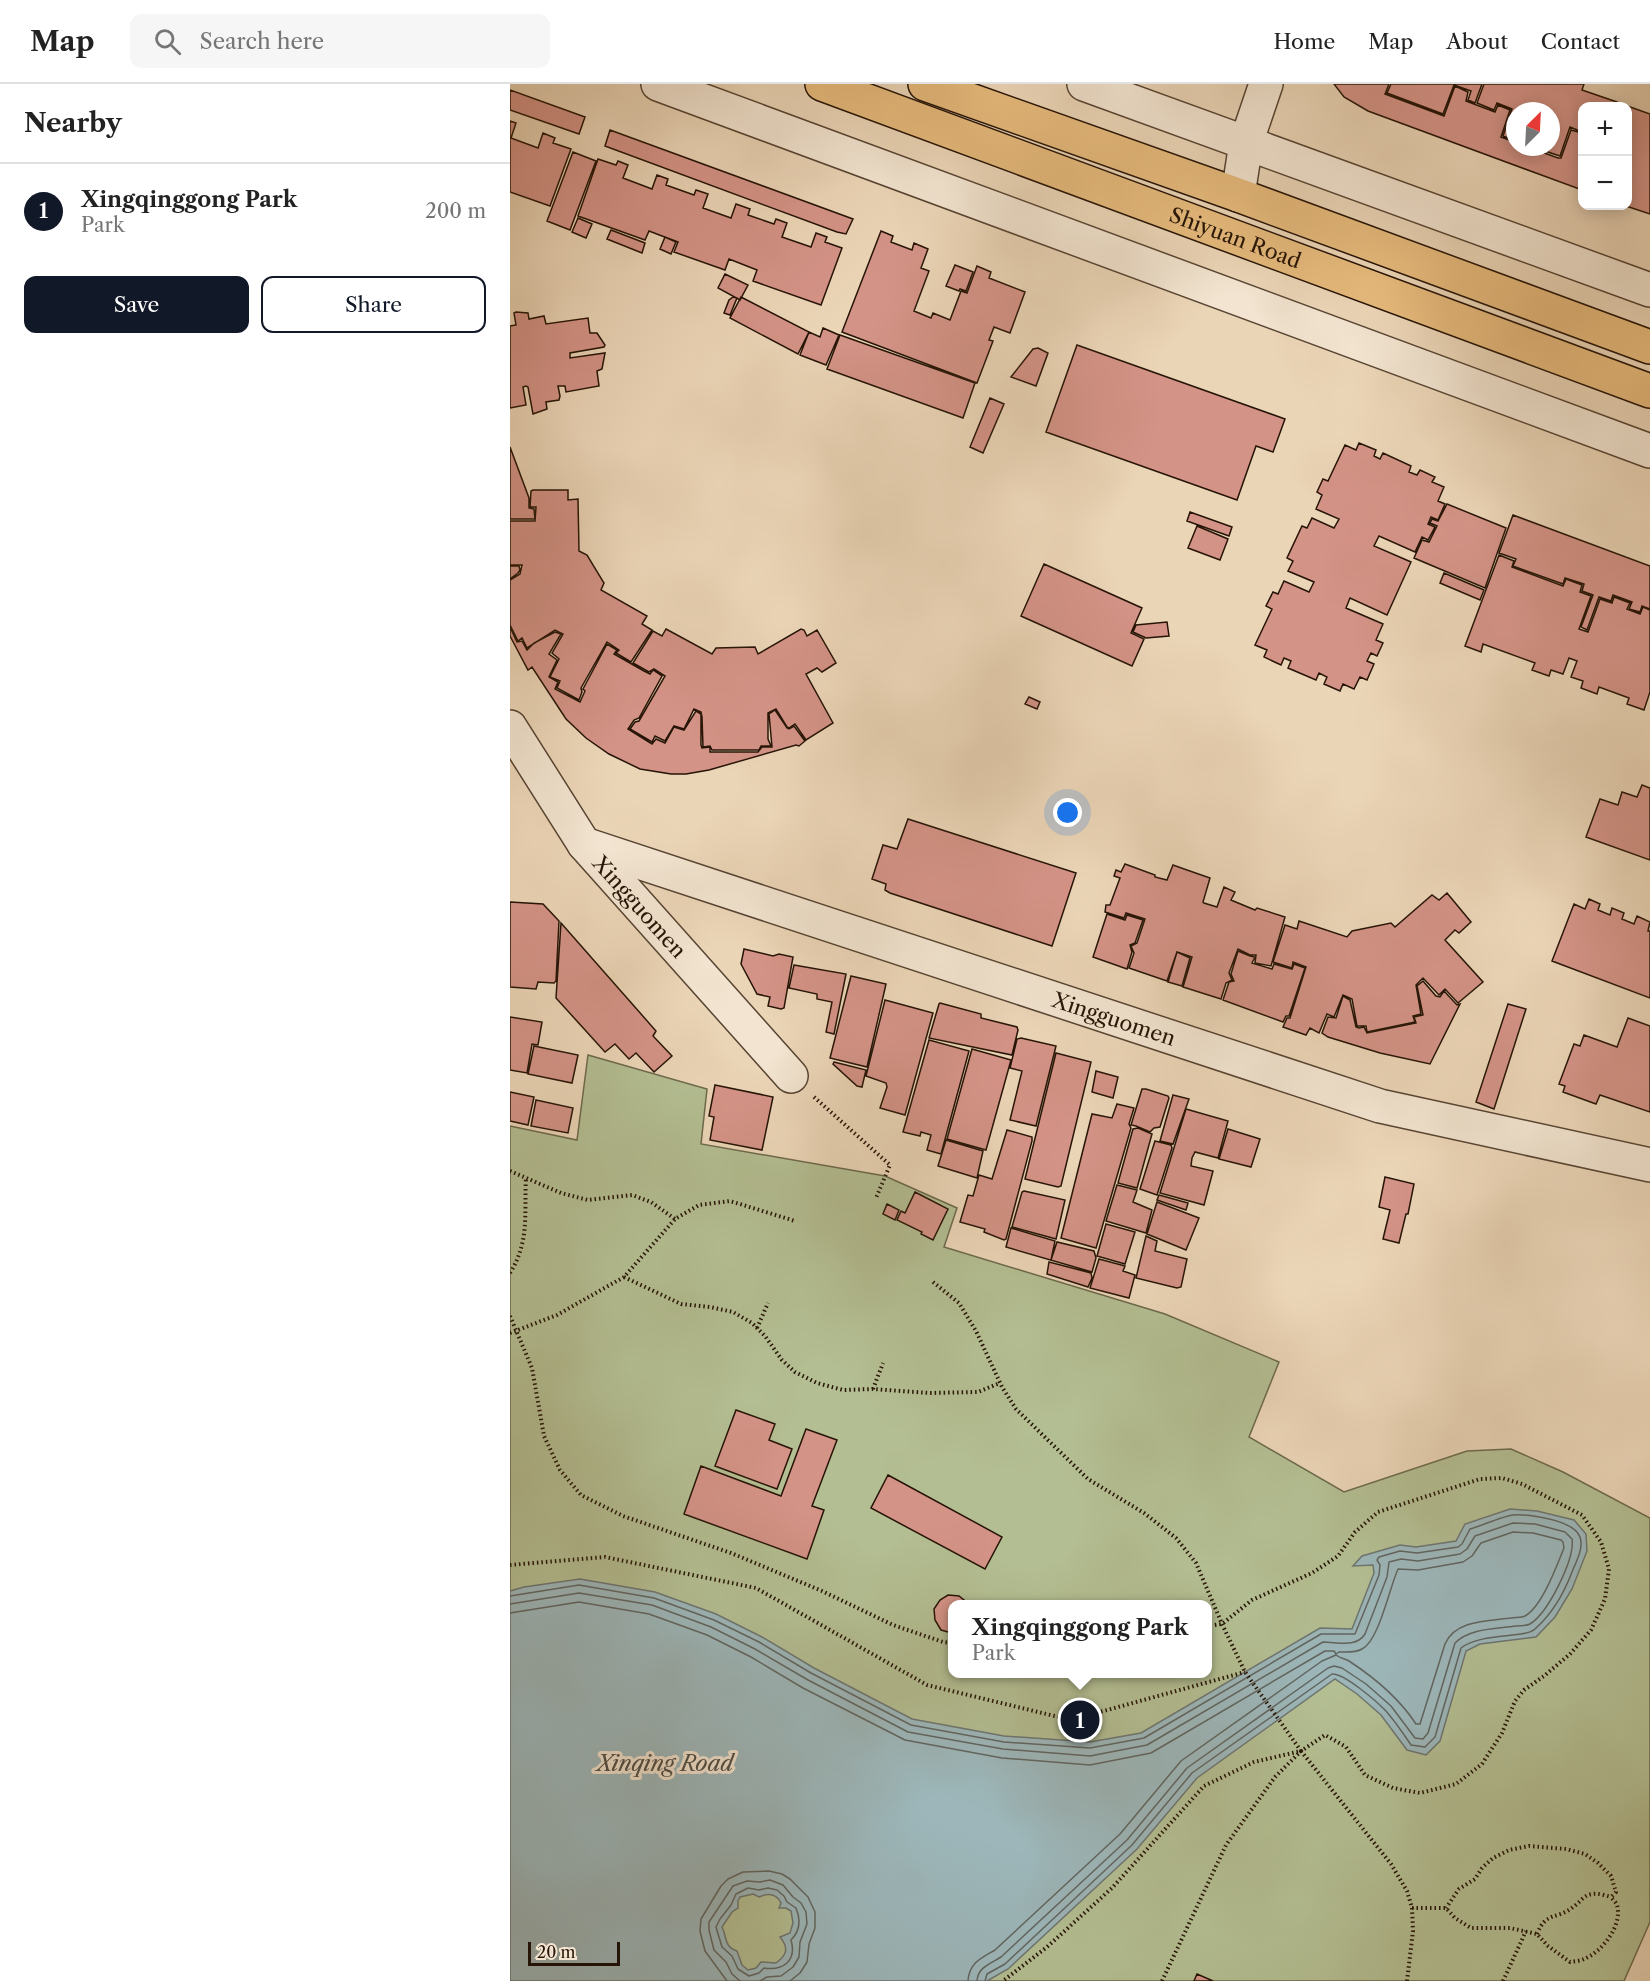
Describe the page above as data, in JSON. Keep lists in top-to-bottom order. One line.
{"streets":{"main road":["Shiyuan Road"],"street":["Xingguomen"]},"water":["Xinqing Road"],"scale_bar":"20 m","north":"top right","page":{"header":"Map","search":"Search here","nav":["Home","Map","About","Contact"],"heading":"Nearby","map_buttons":["+","−"],"list":[{"mark":"1","name":"Xingqinggong Park","note":"Park","value":"200 m"}],"buttons":["Save","Share"],"popup":["Xingqinggong Park","Park"],"pins":"1","scale":"20 m"}}
